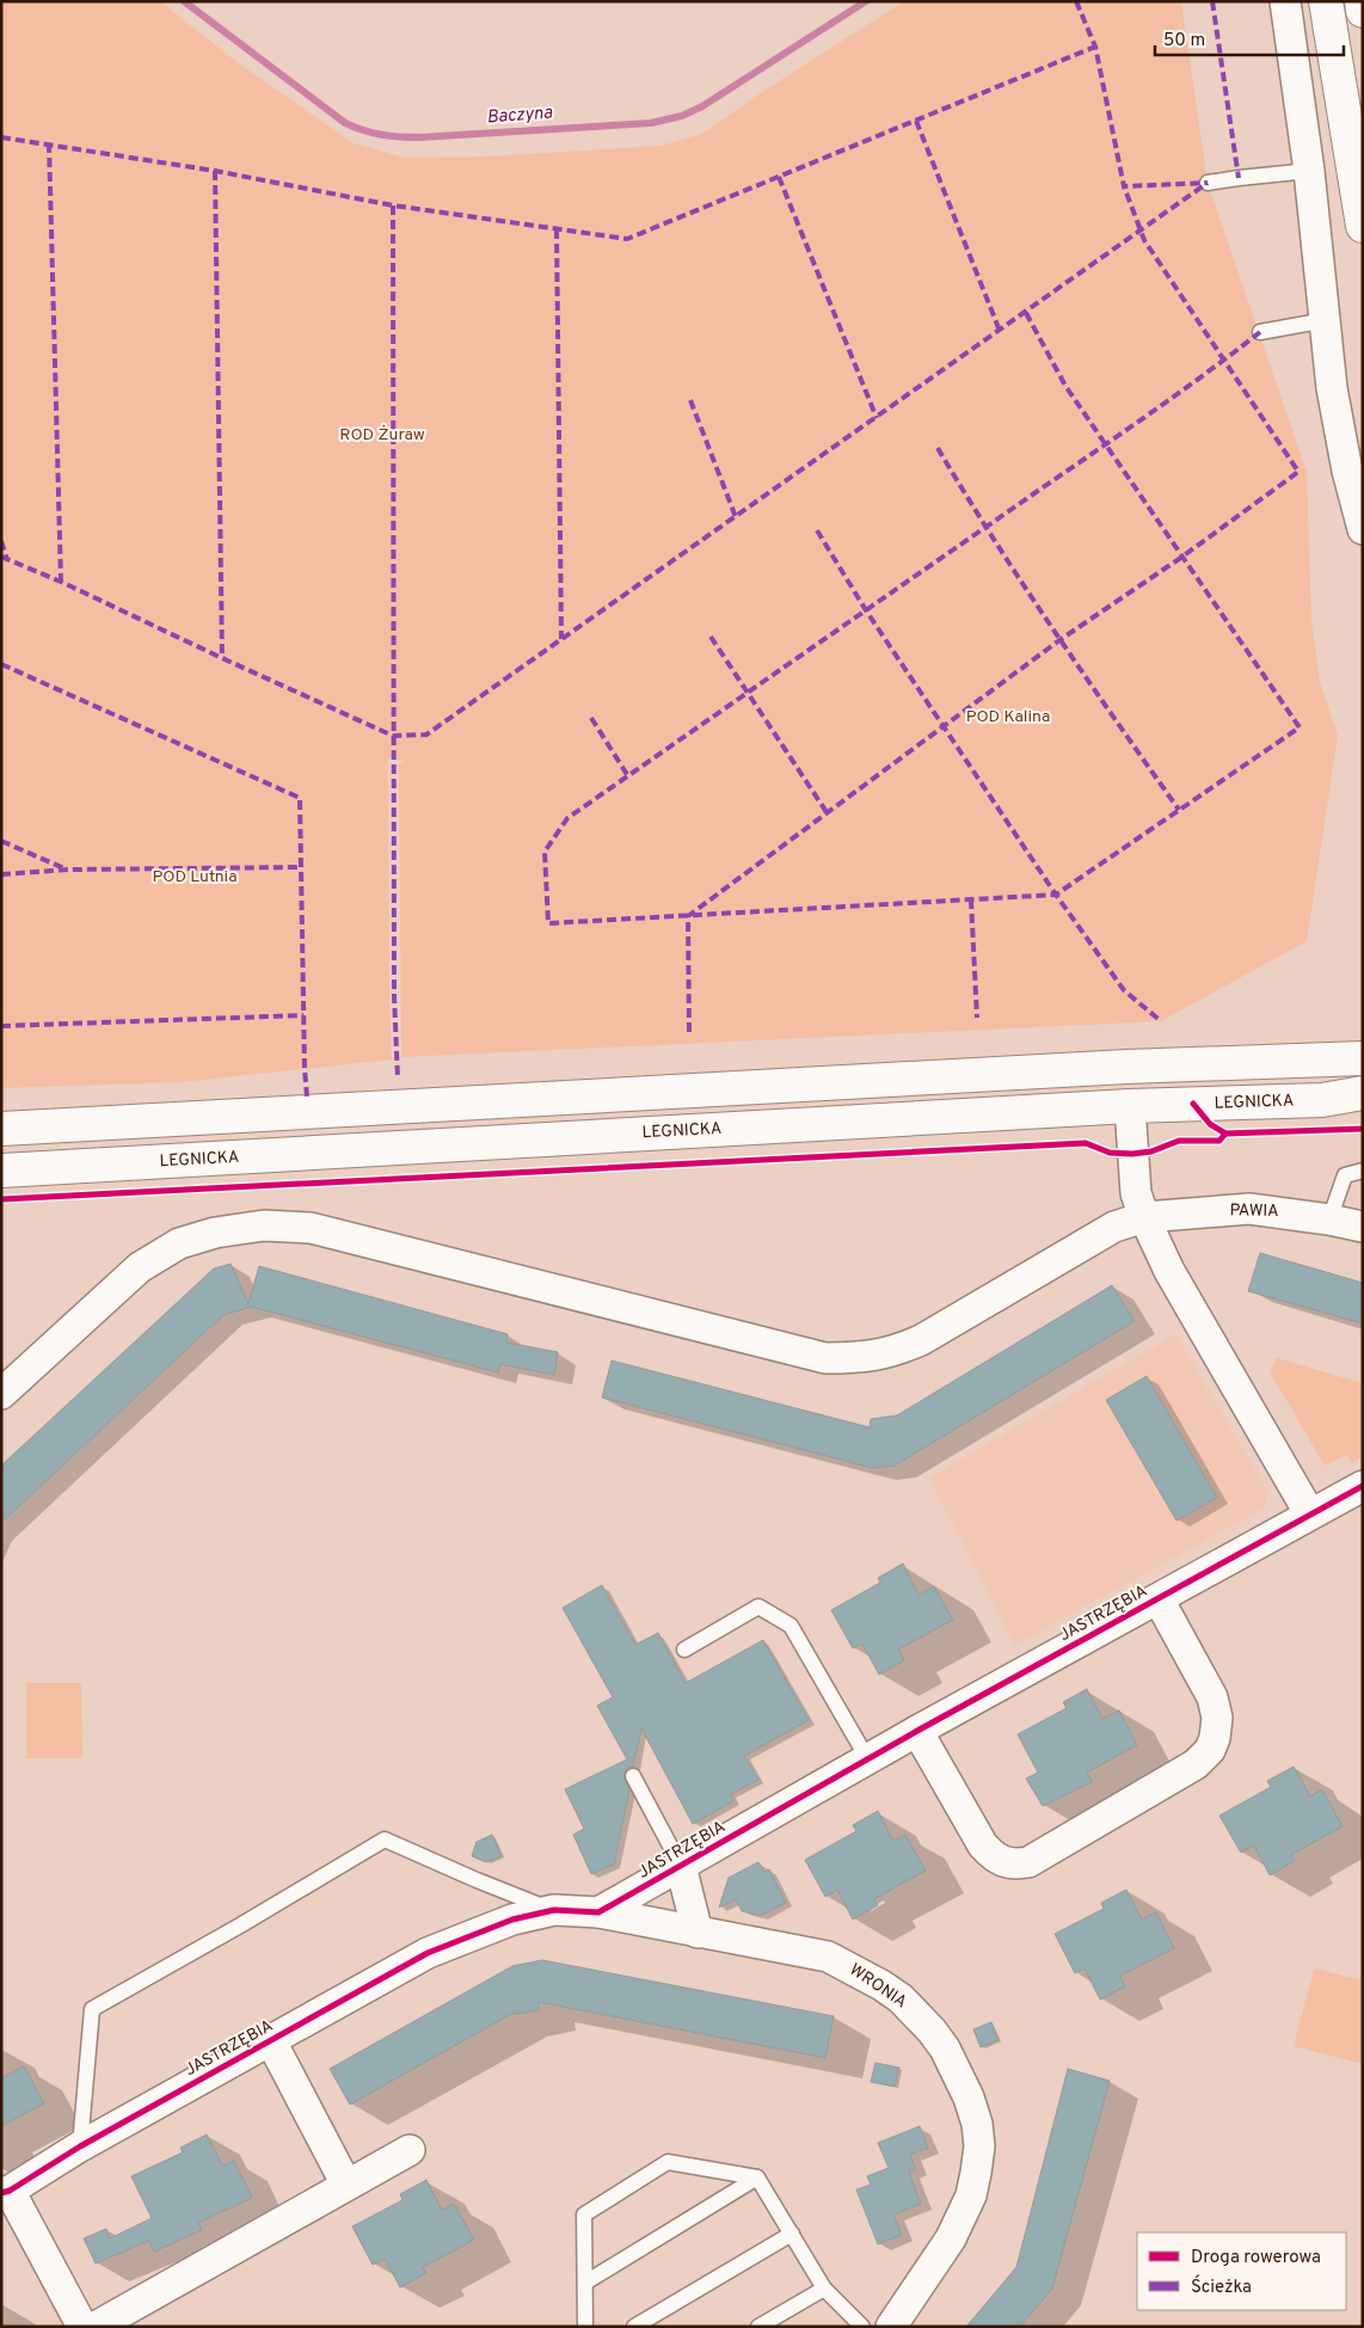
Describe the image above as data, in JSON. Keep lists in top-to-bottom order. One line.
{"streets":{"main road":["LEGNICKA"],"street":["PAWIA","JASTRZĘBIA","WRONIA"]},"crossings":[["JASTRZĘBIA","WRONIA"]],"water":["Baczyna"],"parks":["ROD Żuraw","POD Kalina","POD Lutnia"],"legend":["Droga rowerowa","Ścieżka"],"scale_bar":"50 m"}
